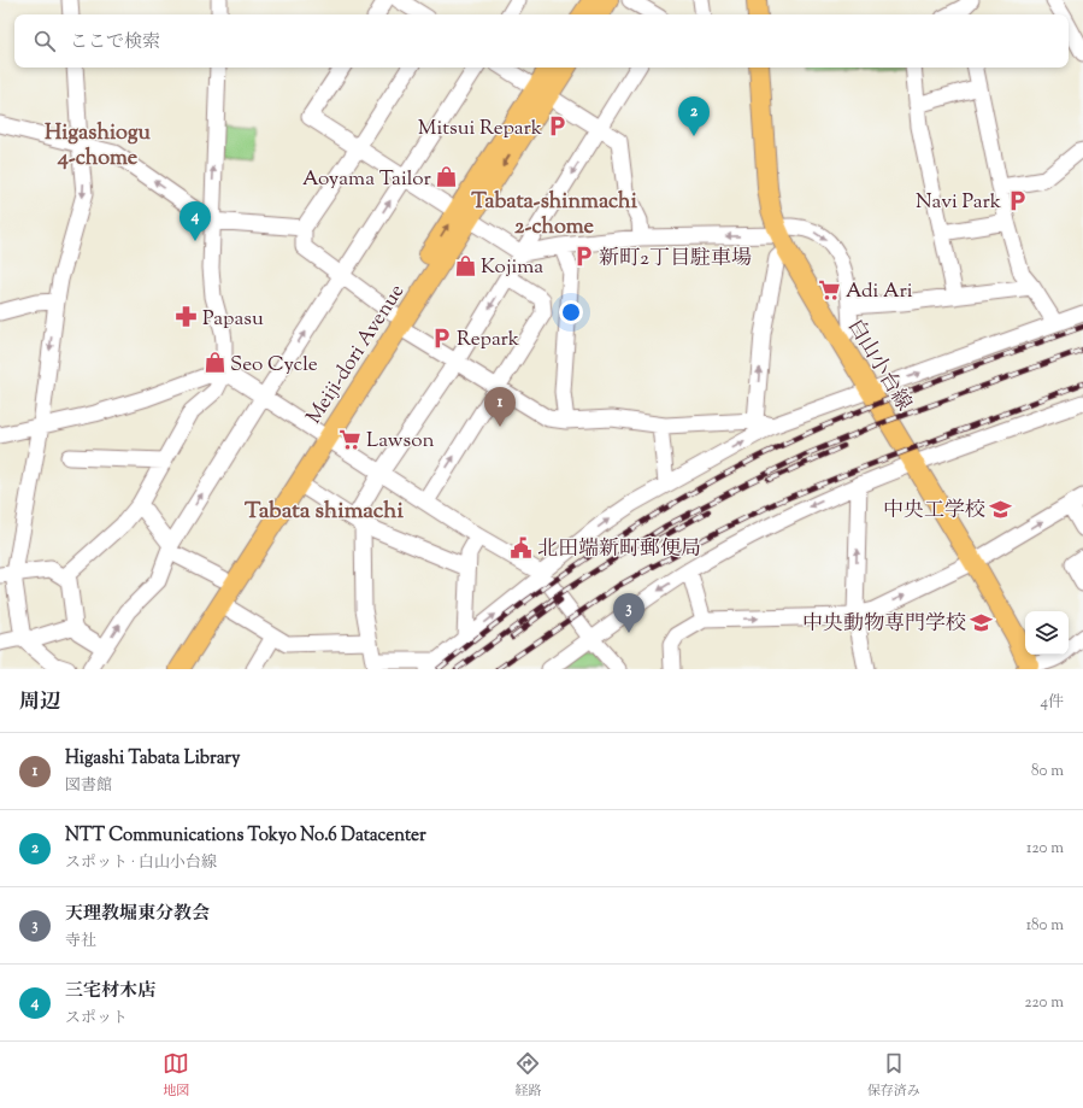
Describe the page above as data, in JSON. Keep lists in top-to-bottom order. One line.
{"streets":{"main road":["Meiji-dori Avenue","白山小台線"]},"districts":["Higashiogu 4-chome","Tabata-shinmachi 2-chome","Tabata shimachi"],"places":{"parking":["Mitsui Repark","Navi Park","新町2丁目駐車場","Repark"],"shop":["Aoyama Tailor","Kojima","Seo Cycle"],"supermarket":["Adi Ari","Lawson"],"pharmacy":["Papasu"],"school or university":["中央工学校","中央動物専門学校"],"public building":["北田端新町郵便局"]},"page":{"search":"ここで検索","pins":["2","4","1","3"],"heading":["周辺","4件"],"list":[{"mark":"1","name":"Higashi Tabata Library","note":"図書館","value":"80 m"},{"mark":"2","name":"NTT Communications Tokyo No.6 Datacenter","note":"スポット · 白山小台線","value":"120 m"},{"mark":"3","name":"天理教堀東分教会","note":"寺社","value":"180 m"},{"mark":"4","name":"三宅材木店","note":"スポット","value":"220 m"}],"nav":["地図","経路","保存済み"]}}
